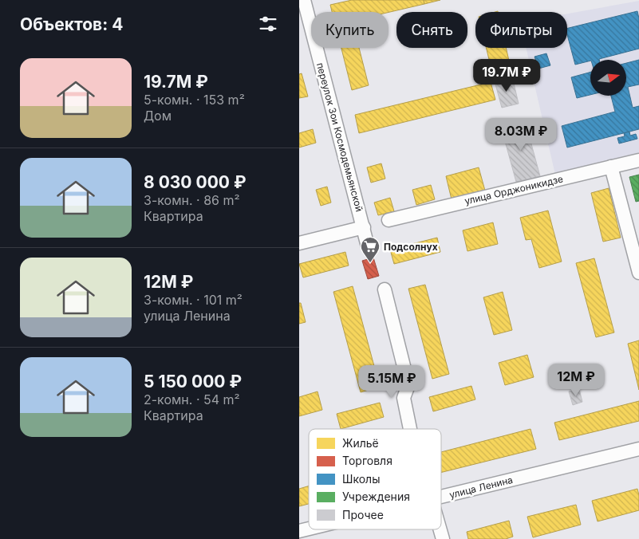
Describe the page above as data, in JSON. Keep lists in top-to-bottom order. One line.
{"streets":{"street":["переулок Зои Космодемьянской","улица Орджоникидзе","улица Ленина"]},"places":{"supermarket":["Подсолнух"]},"legend":["Жильё","Торговля","Школы","Учреждения","Прочее"],"north":"right","page":{"heading":"Объектов: 4","chip":["Купить","Снять","Фильтры"],"list":[{"name":"19.7M ₽","note":"5-комн. · 153 m² · Дом"},{"name":"8 030 000 ₽","note":"3-комн. · 86 m² · Квартира"},{"name":"12M ₽","note":"3-комн. · 101 m² · улица Ленина"},{"name":"5 150 000 ₽","note":"2-комн. · 54 m² · Квартира"}],"price":["19.7M ₽","8.03M ₽","12M ₽","5.15M ₽"]}}
